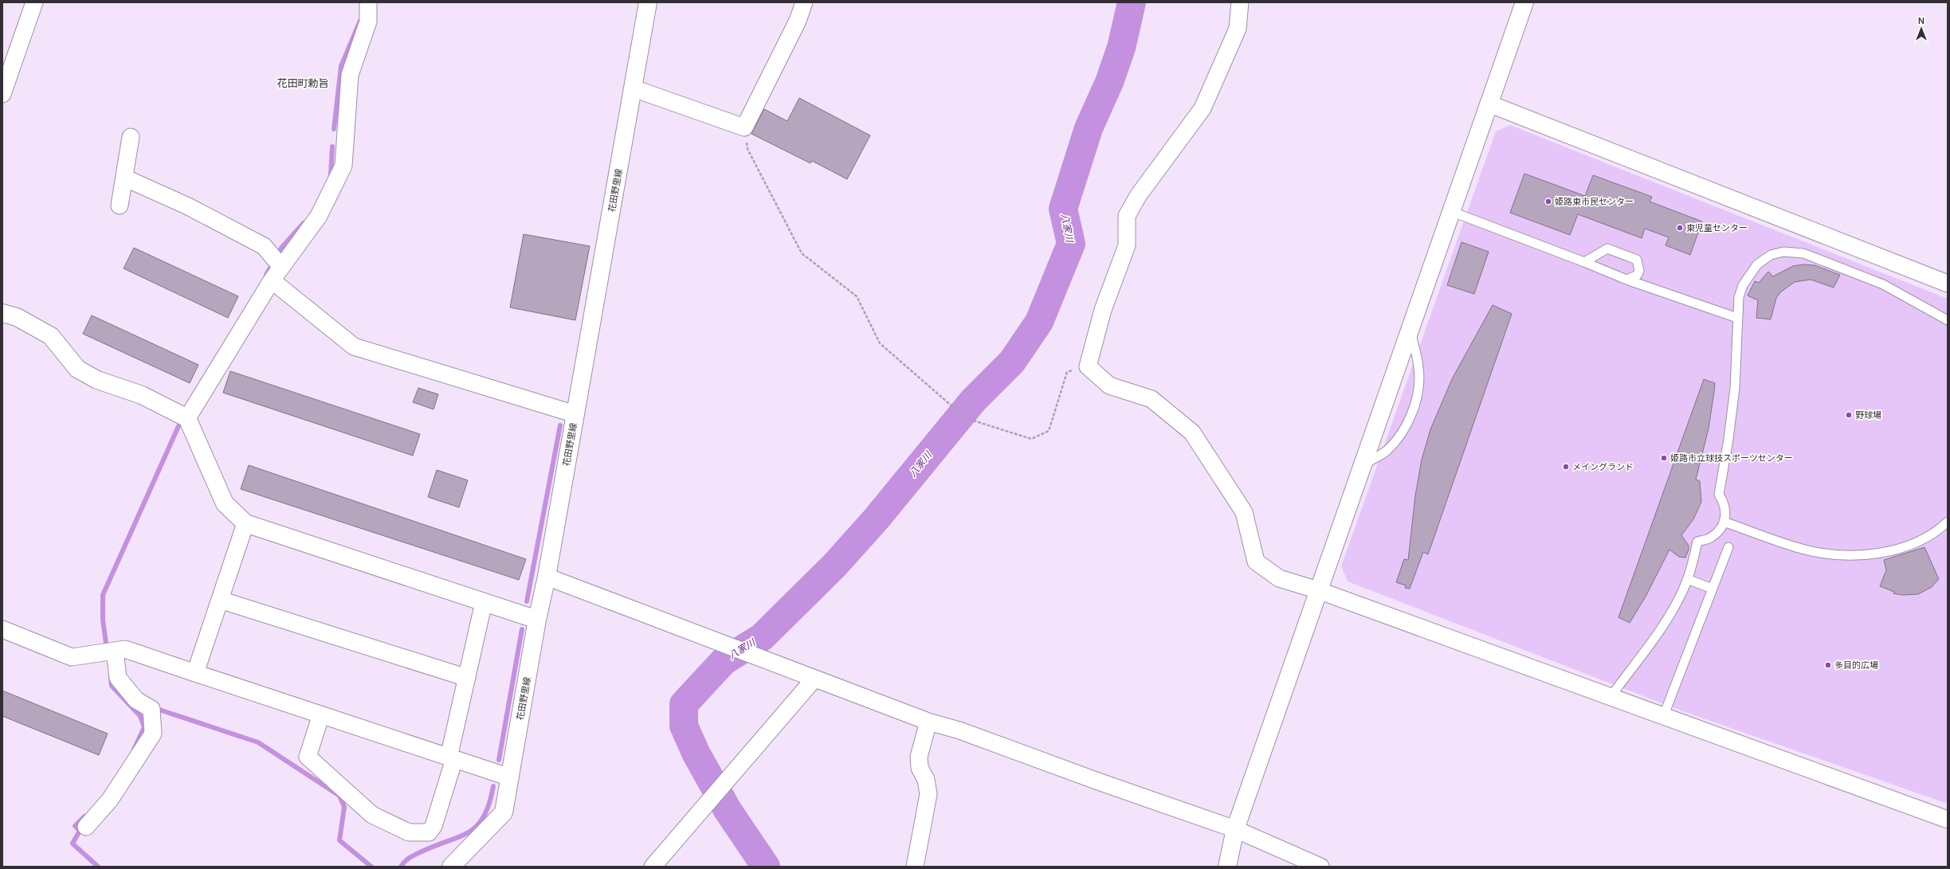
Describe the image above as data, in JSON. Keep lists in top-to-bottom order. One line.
{"streets":{"street":["花田野里線"]},"districts":["花田町勅旨"],"water":["八家川"],"places":["姫路東市民センター","東児童センター","野球場","姫路市立球技スポーツセンター","メイングランド","多目的広場"],"north":"top"}
